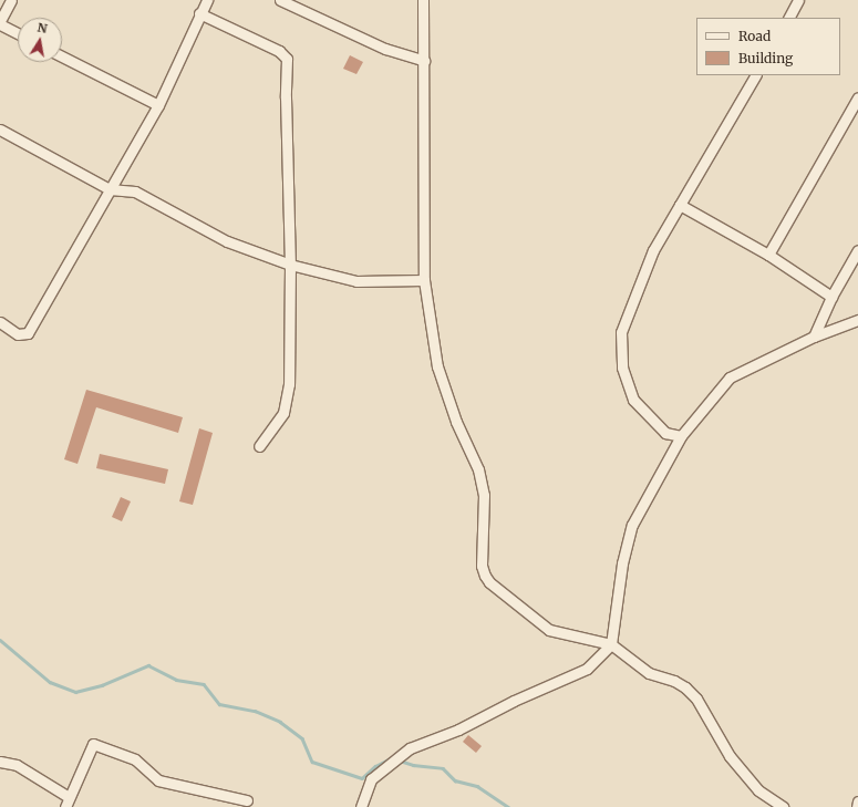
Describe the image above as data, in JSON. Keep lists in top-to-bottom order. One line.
{"legend":["Road","Building"],"north":"top"}
